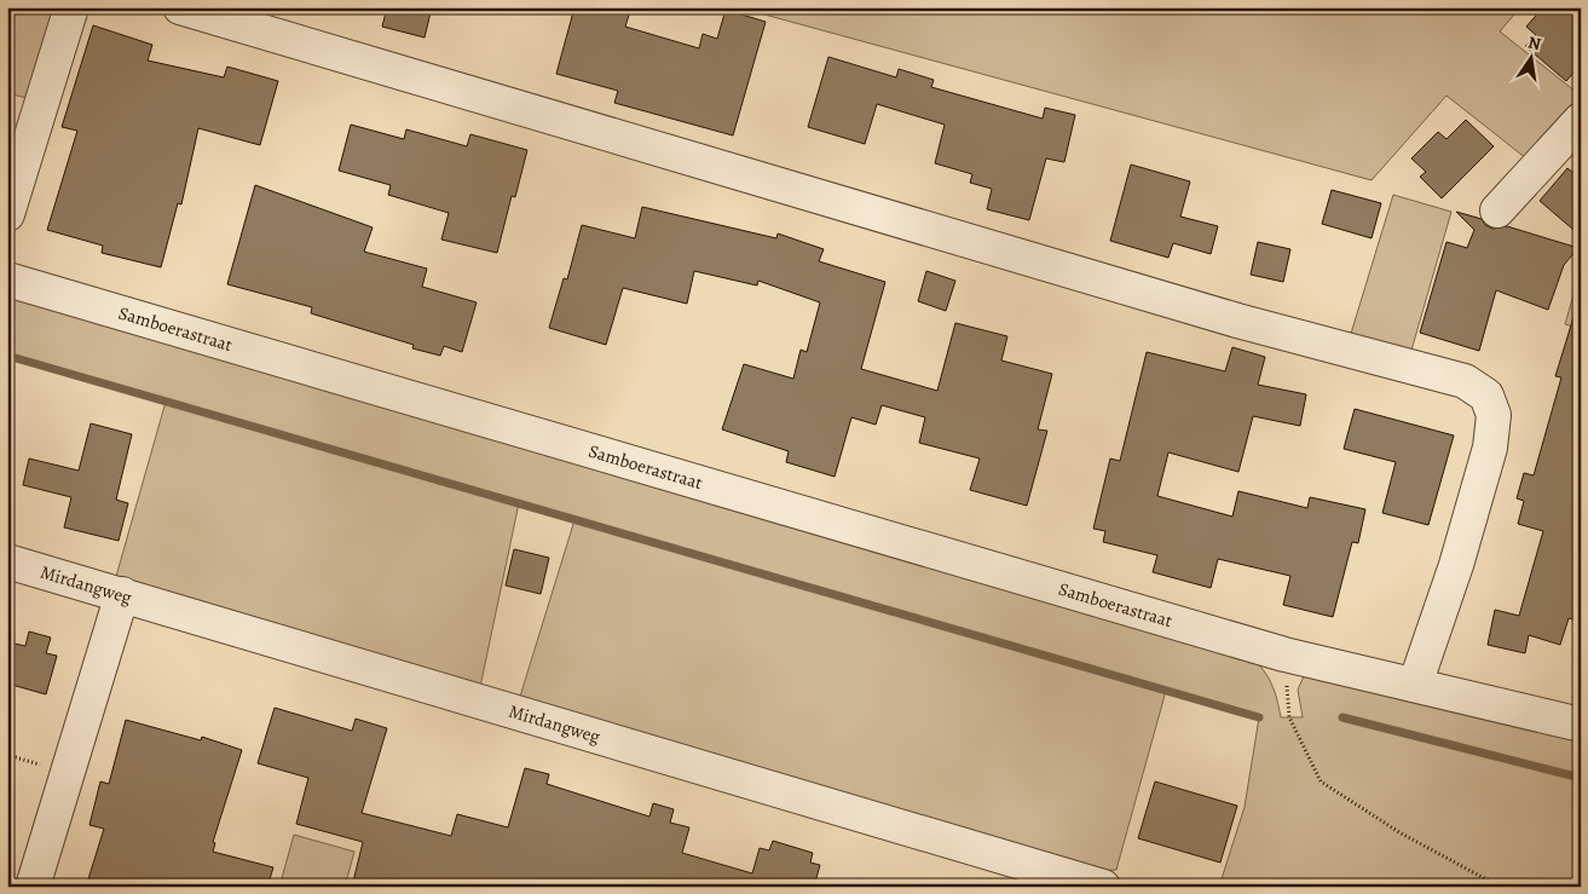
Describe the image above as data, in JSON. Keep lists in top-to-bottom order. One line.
{"streets":{"street":["Samboerastraat","Mirdangweg"]},"north":"top"}
